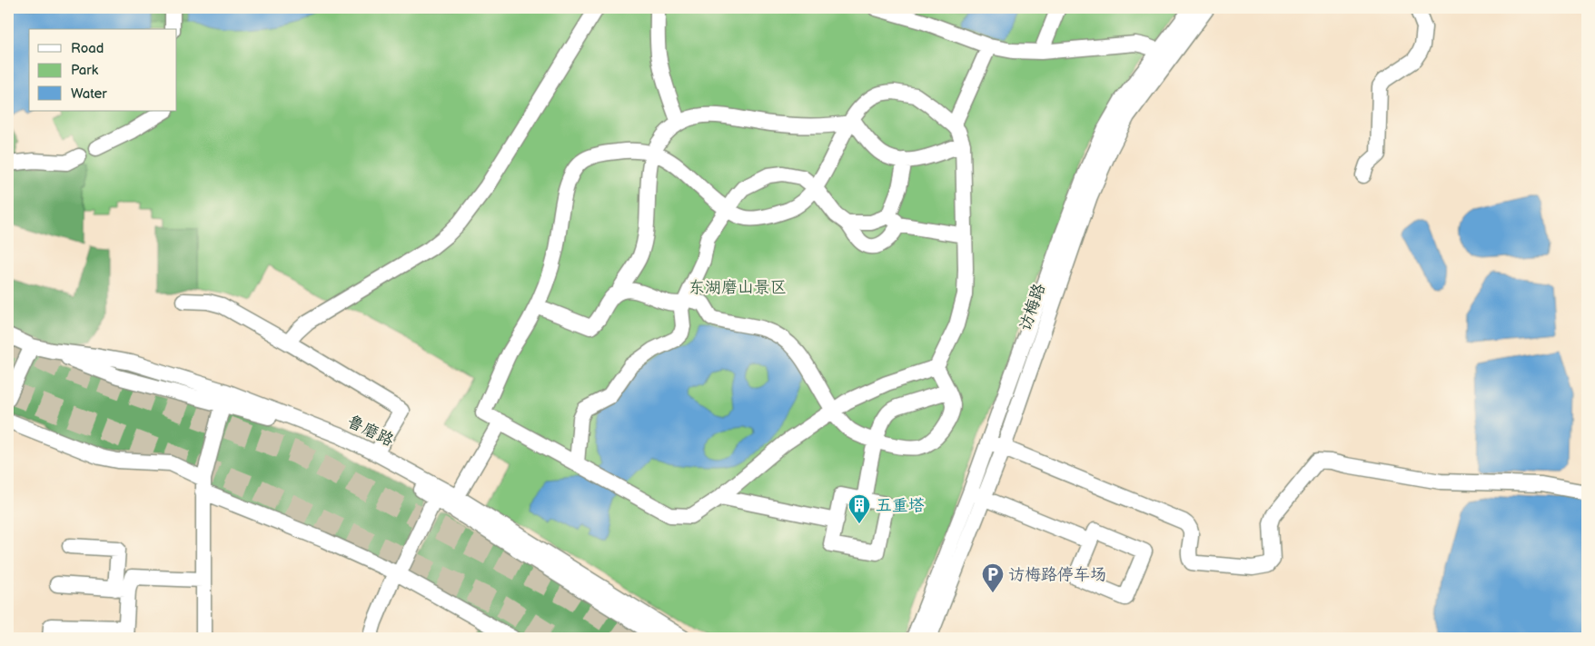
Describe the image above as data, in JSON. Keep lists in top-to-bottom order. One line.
{"streets":{"street":["访梅路","鲁磨路"]},"parks":["东湖磨山景区"],"places":{"building":["五重塔"],"parking":["访梅路停车场"]},"legend":["Road","Park","Water"]}
